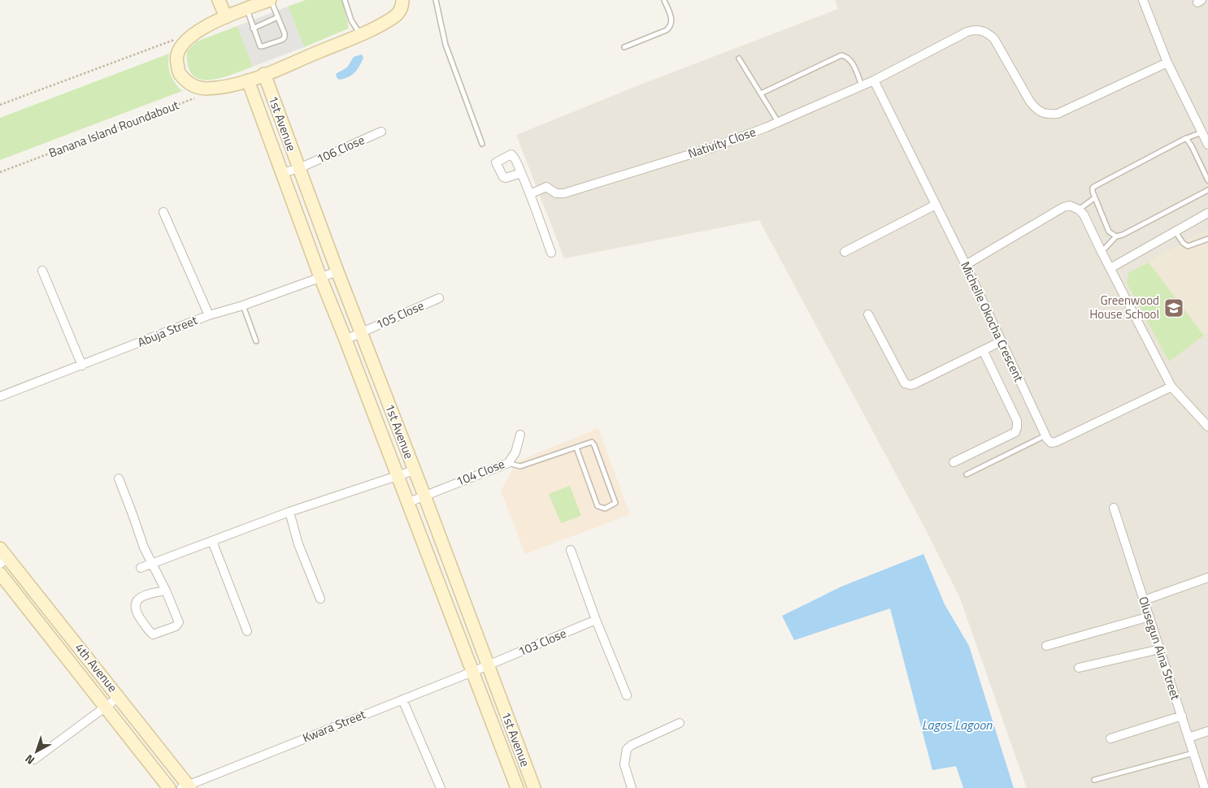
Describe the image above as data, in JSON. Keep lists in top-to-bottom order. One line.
{"streets":{"street":["1st Avenue","Nativity Close","106 Close","105 Close","Michelle Okocha Crescent","Abuja Street","104 Close","103 Close","Olusegun Aina Street","4th Avenue","Kwara Street"],"path":["Banana Island Roundabout"]},"crossings":[["1st Avenue","106 Close"],["1st Avenue","105 Close"],["1st Avenue","Abuja Street"],["1st Avenue","104 Close"],["1st Avenue","103 Close"],["1st Avenue","Kwara Street"],["Nativity Close","Michelle Okocha Crescent"],["103 Close","Kwara Street"],["4th Avenue","Kwara Street"]],"water":["Lagos Lagoon"],"places":{"school or university":["Greenwood House School"]},"north":"bottom left"}
